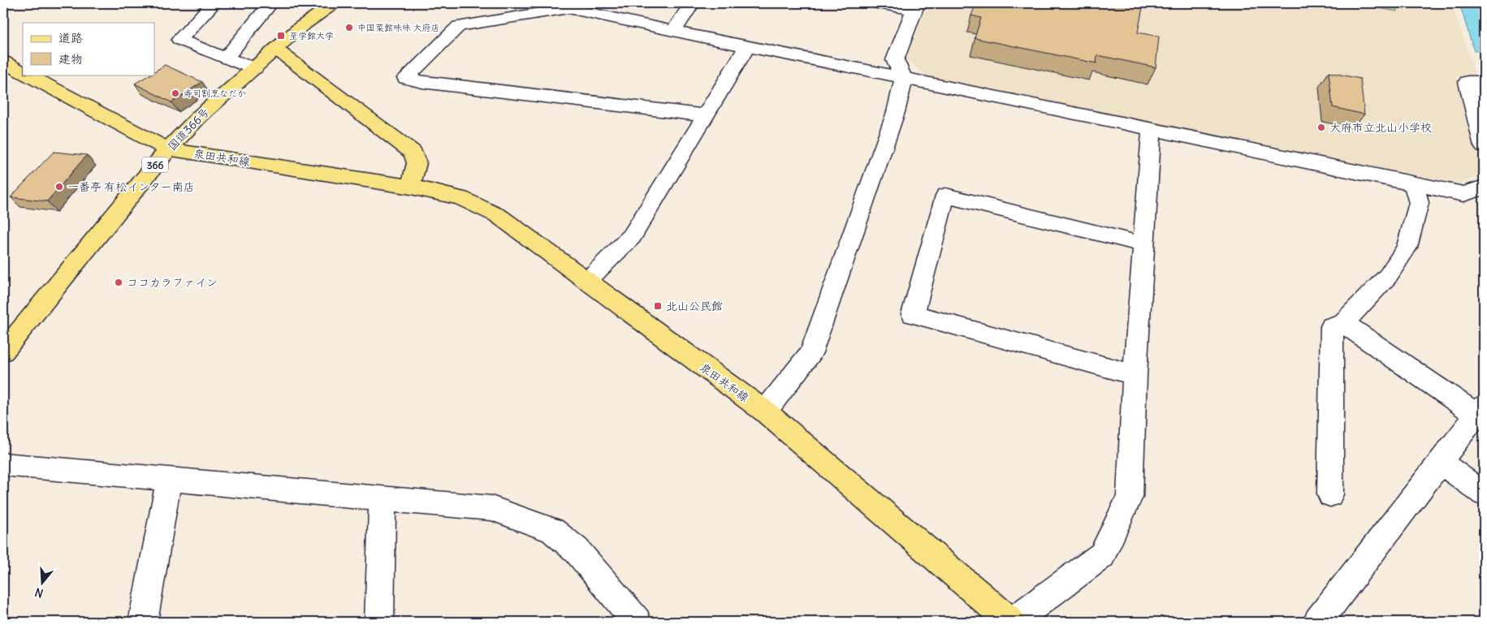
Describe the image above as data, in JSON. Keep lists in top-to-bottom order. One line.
{"streets":{"main road":["国道366号","泉田共和線","366"]},"crossings":[["国道366号","泉田共和線"]],"places":{"other":["中国菜館味味 大府店","寿司割烹なだか","大府市立北山小学校","一番亭 有松インター南店","ココカラファイン"],"transit":["至学館大学","北山公民館"]},"legend":["道路","建物"],"north":"bottom"}
